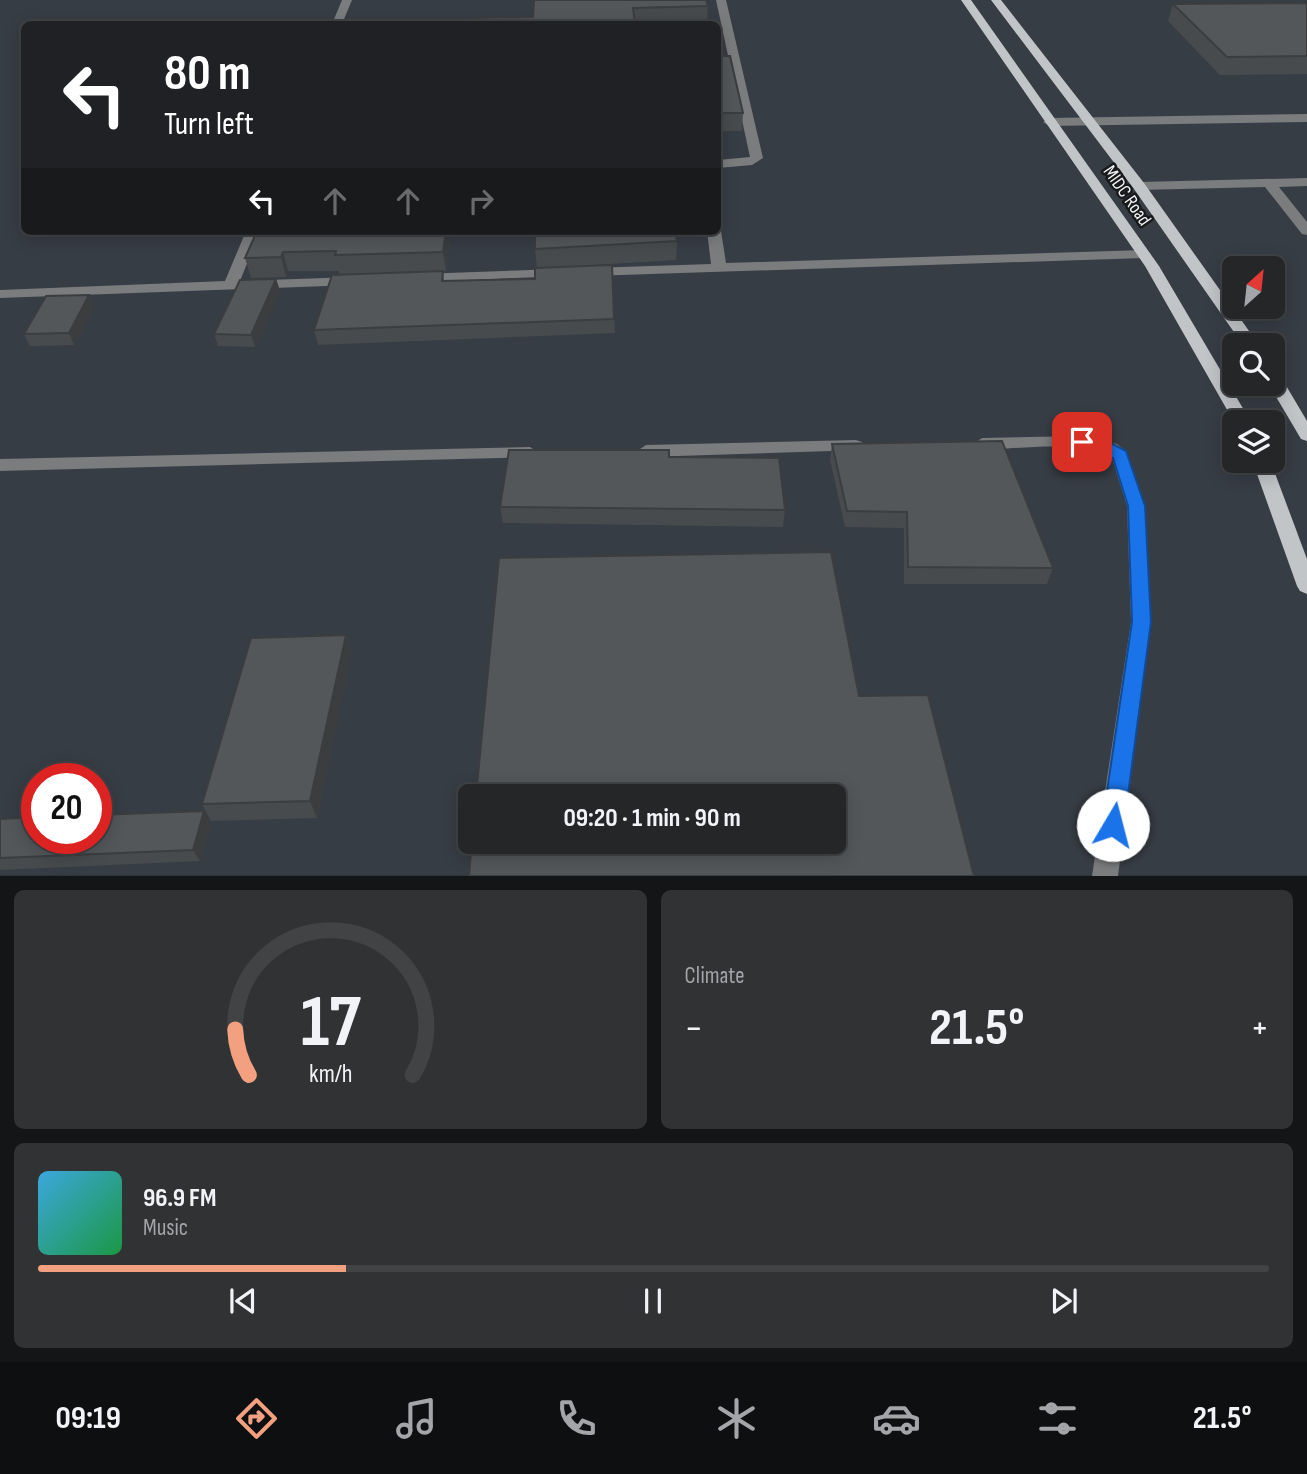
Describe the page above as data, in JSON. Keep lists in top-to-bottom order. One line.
{"streets":{"main road":["MIDC Road"]},"north":"top right","page":{"turn":["80 m","Turn left"],"limit":"20","trip":"09:20 · 1 min · 90 m","tile":"Climate","heat":["−","21.5°","+"],"song":["96.9 FM","Music"],"tabs":["09:19","21.5°"],"gauge":["17","km/h"]}}
